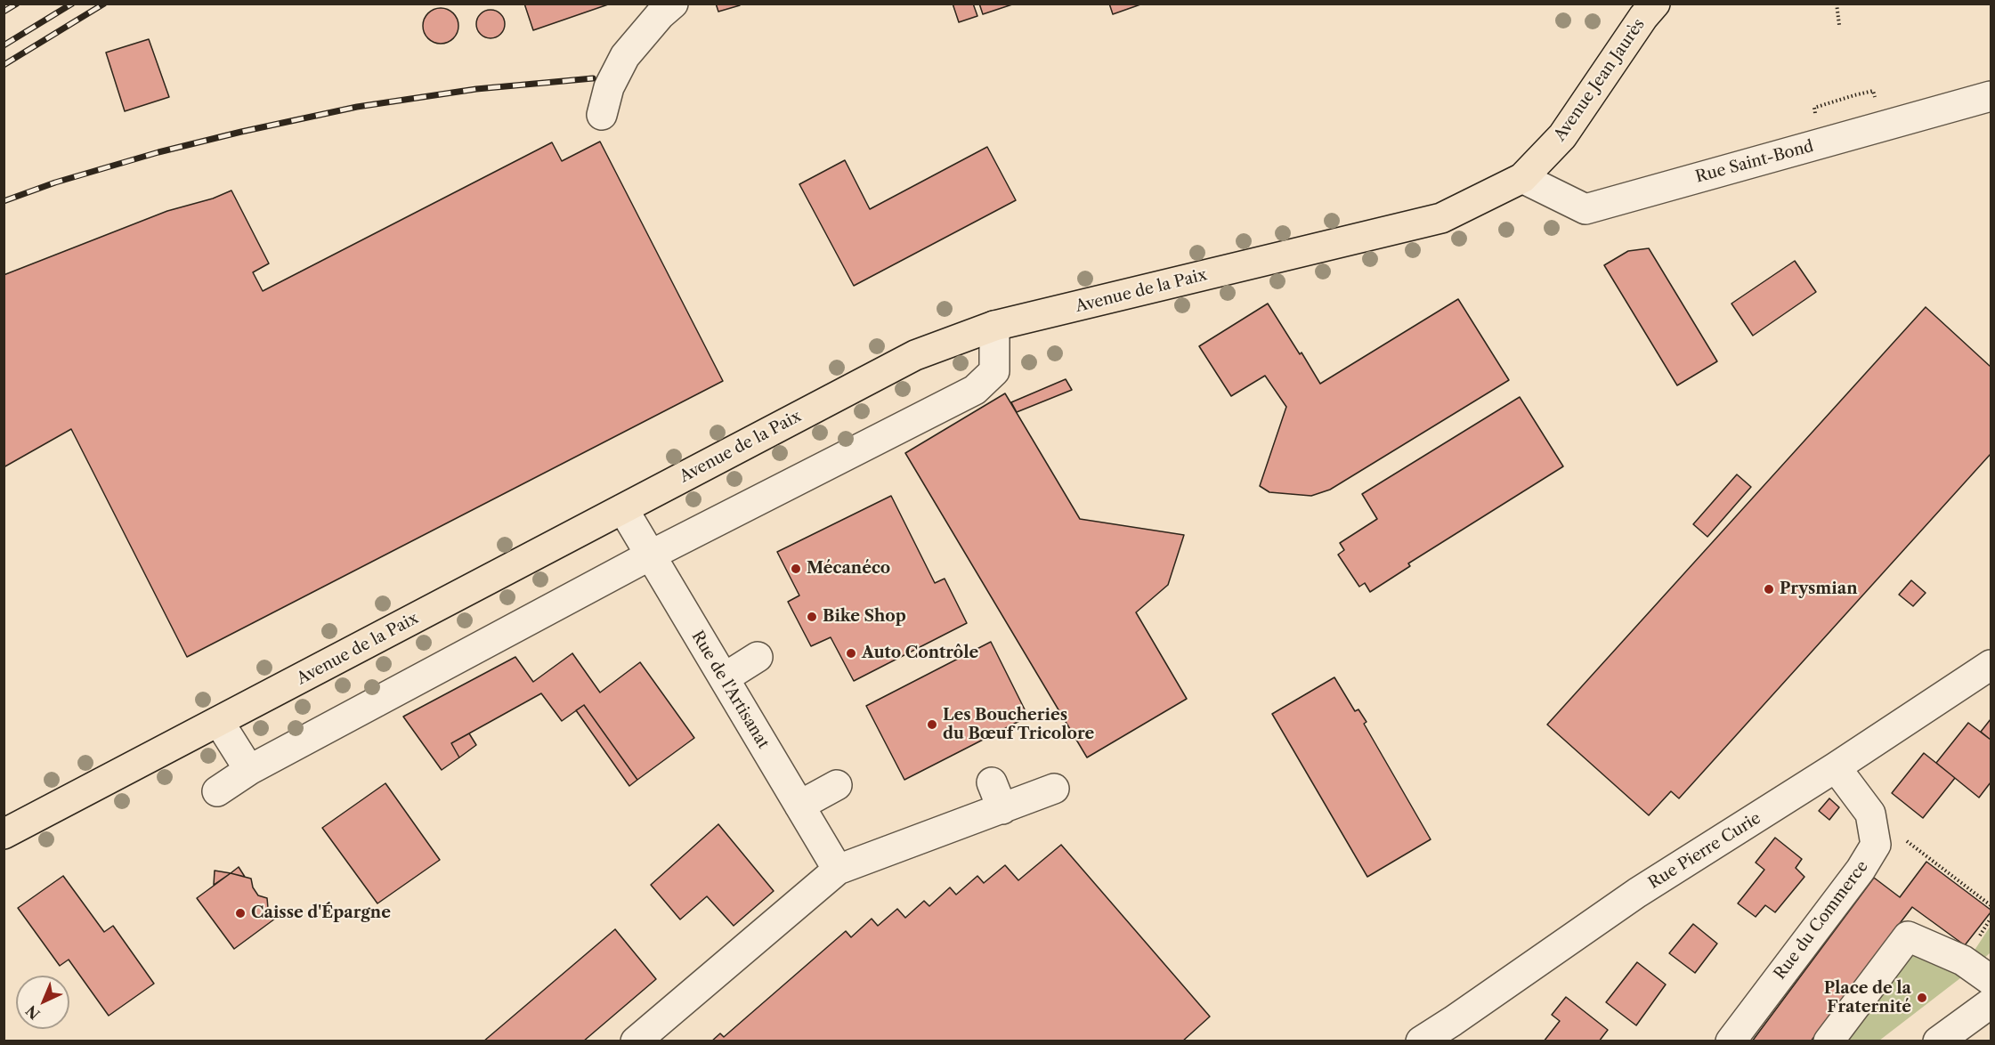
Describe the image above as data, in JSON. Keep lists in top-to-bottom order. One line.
{"streets":{"main road":["Avenue Jean Jaurès","Avenue de la Paix"],"street":["Rue Saint-Bond","Rue de l'Artisanat","Rue Pierre Curie","Rue du Commerce"]},"crossings":[["Avenue Jean Jaurès","Rue Saint-Bond"],["Avenue Jean Jaurès","Avenue de la Paix"],["Rue Saint-Bond","Avenue de la Paix"],["Avenue de la Paix","Rue de l'Artisanat"],["Rue Pierre Curie","Rue du Commerce"]],"places":["Mécanéco","Prysmian","Bike Shop","Auto Contrôle","Les Boucheries du Bœuf Tricolore","Caisse d'Épargne","Place de la Fraternité"],"north":"bottom left"}
